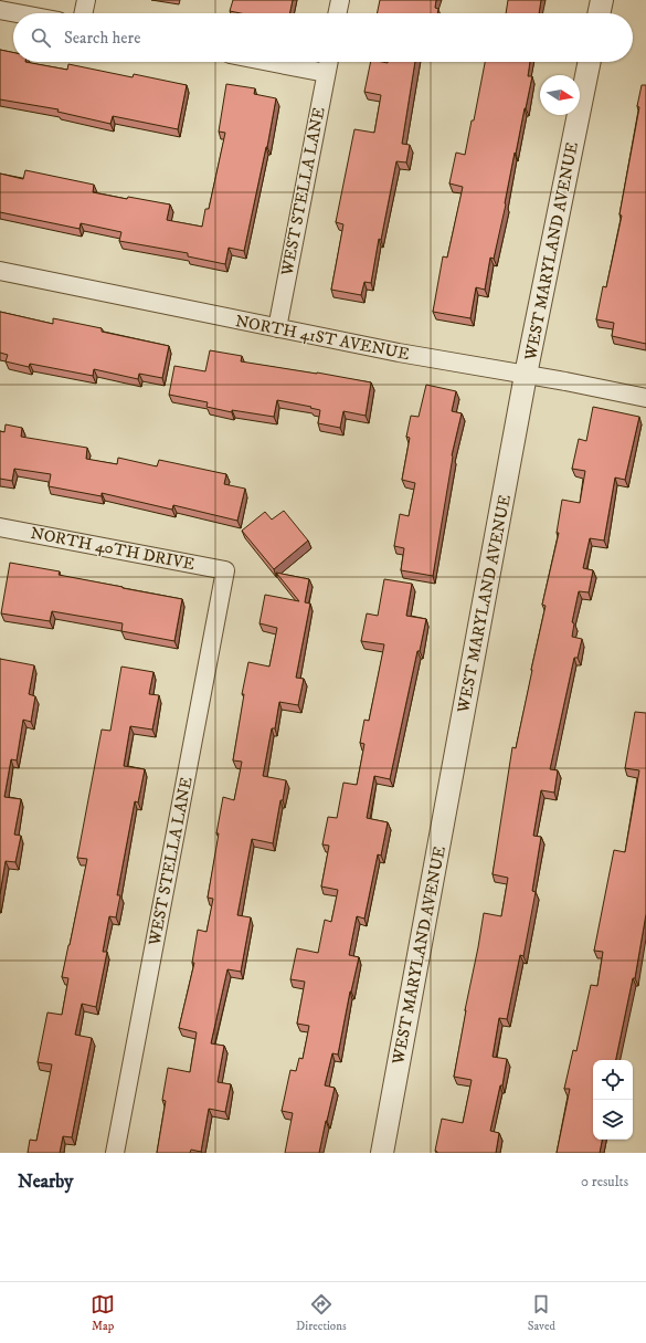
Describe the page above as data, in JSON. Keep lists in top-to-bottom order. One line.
{"streets":{"street":["WEST STELLA LANE","WEST MARYLAND AVENUE","NORTH 41ST AVENUE","NORTH 40TH DRIVE"]},"crossings":[["WEST STELLA LANE","NORTH 41ST AVENUE"],["WEST STELLA LANE","NORTH 40TH DRIVE"],["WEST MARYLAND AVENUE","NORTH 41ST AVENUE"]],"north":"right","page":{"search":"Search here","heading":["Nearby","0 results"],"nav":["Map","Directions","Saved"]}}
